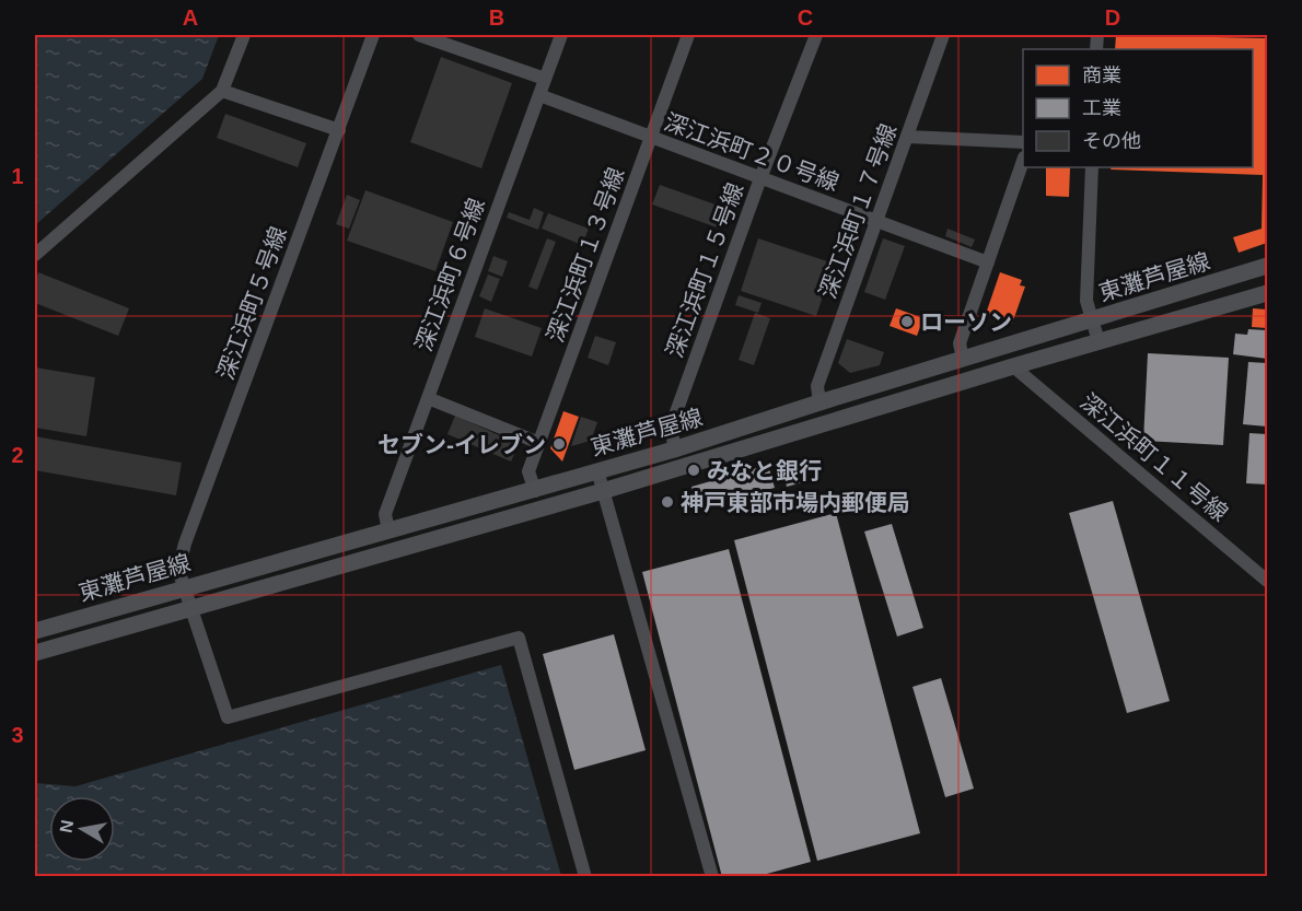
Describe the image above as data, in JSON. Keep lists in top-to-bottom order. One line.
{"streets":{"main road":["東灘芦屋線"],"street":["深江浜町２０号線","深江浜町１７号線","深江浜町１３号線","深江浜町１５号線","深江浜町６号線","深江浜町５号線","深江浜町１１号線"]},"crossings":[["深江浜町２０号線","深江浜町１７号線"],["深江浜町２０号線","深江浜町１３号線"],["深江浜町２０号線","深江浜町１５号線"],["深江浜町２０号線","深江浜町６号線"],["深江浜町１７号線","東灘芦屋線"],["深江浜町１３号線","東灘芦屋線"],["深江浜町１５号線","東灘芦屋線"],["深江浜町６号線","東灘芦屋線"],["東灘芦屋線","深江浜町５号線"],["東灘芦屋線","深江浜町１１号線"]],"places":["ローソン","セブン-イレブン","みなと銀行","神戸東部市場内郵便局"],"legend":["商業","工業","その他"],"north":"left","grid":{"columns":["A","B","C","D"],"rows":["1","2","3"]}}
